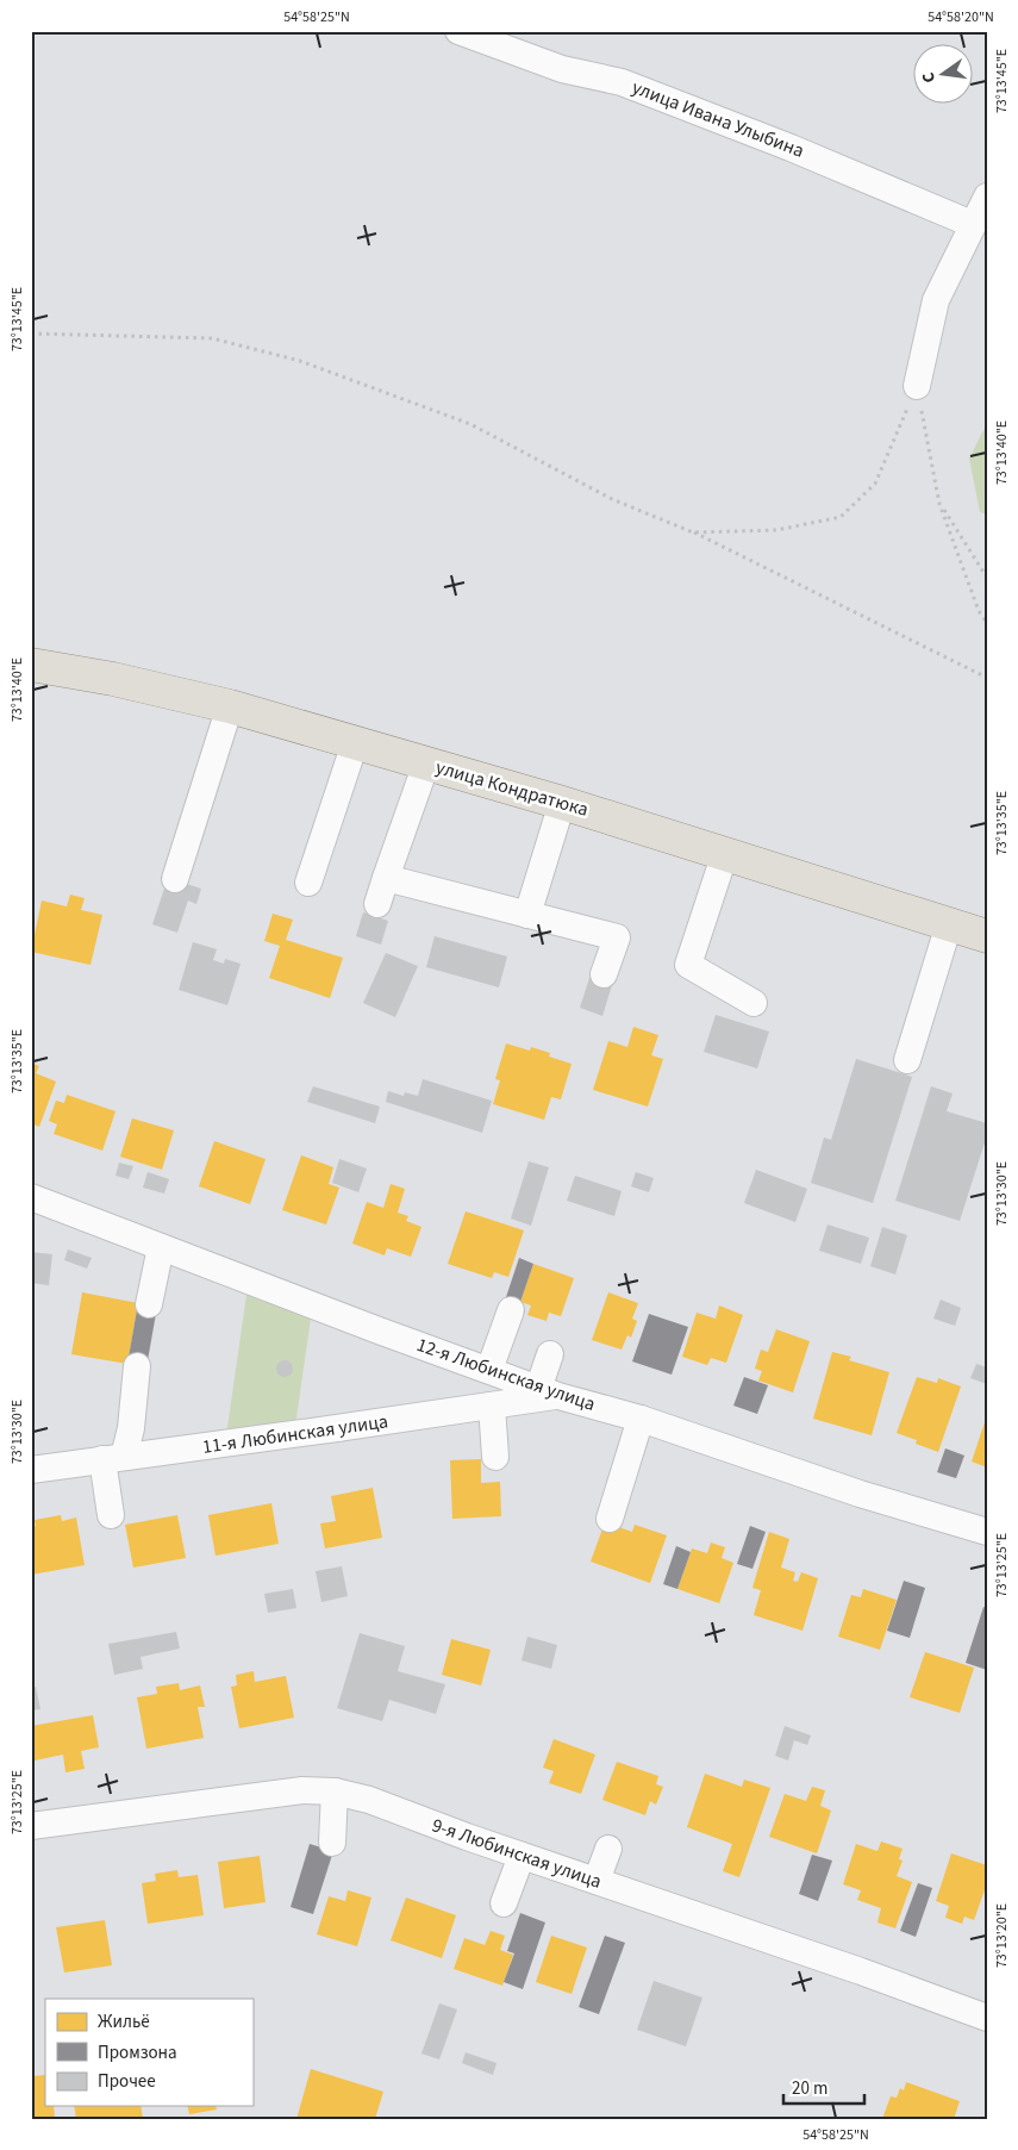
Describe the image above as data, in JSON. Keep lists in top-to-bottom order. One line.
{"streets":{"main road":["улица Кондратюка"],"street":["улица Ивана Улыбина","12-я Любинская улица","11-я Любинская улица","9-я Любинская улица"]},"crossings":[["12-я Любинская улица","11-я Любинская улица"]],"legend":["Жильё","Промзона","Прочее"],"scale_bar":"20 m","north":"left","coordinates":["54°58'25\"N","54°58'20\"N","73°13'45\"E","73°13'40\"E","73°13'35\"E","73°13'30\"E","73°13'25\"E","73°13'20\"E"]}
